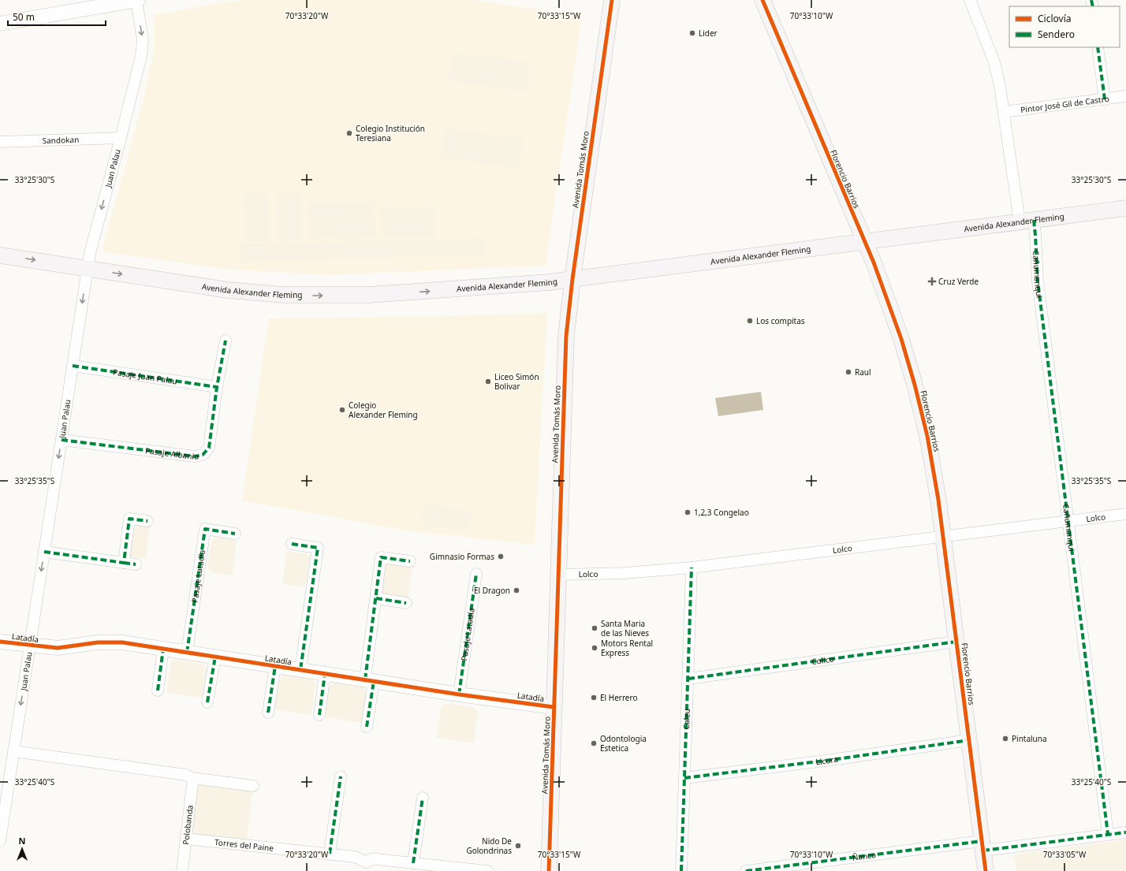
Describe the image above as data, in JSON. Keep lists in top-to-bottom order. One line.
{"streets":{"main road":["Avenida Tomás Moro","Florencio Barrios","Avenida Alexander Fleming"],"street":["Pintor José Gil de Castro","Sandokan","Juan Palau","Cañumanqui","Pasaje Juan Palau","Pasaje Albania","Lolco","Pasaje Latadía","Latadía","Colico","Caleu","Licura","Polobanda","Torres del Paine","Ñanco"]},"crossings":[["Pintor José Gil de Castro","Cañumanqui"],["Sandokan","Juan Palau"],["Juan Palau","Avenida Alexander Fleming"],["Juan Palau","Pasaje Juan Palau"],["Juan Palau","Pasaje Albania"],["Juan Palau","Latadía"],["Avenida Tomás Moro","Avenida Alexander Fleming"],["Avenida Tomás Moro","Lolco"],["Avenida Tomás Moro","Latadía"],["Florencio Barrios","Avenida Alexander Fleming"],["Florencio Barrios","Lolco"],["Florencio Barrios","Colico"],["Florencio Barrios","Licura"],["Florencio Barrios","Ñanco"],["Avenida Alexander Fleming","Cañumanqui"],["Cañumanqui","Lolco"],["Cañumanqui","Ñanco"],["Pasaje Juan Palau","Pasaje Albania"],["Lolco","Caleu"],["Pasaje Latadía","Latadía"],["Colico","Caleu"],["Caleu","Licura"],["Polobanda","Torres del Paine"]],"one_way":["Juan Palau","Avenida Alexander Fleming"],"places":{"other":["Lider","Colegio Institución Teresiana","Los compitas","Raul","Liceo Simón Bolivar","Colegio Alexander Fleming","1,2,3 Congelao","Gimnasio Formas","El Dragon","Santa Maria de las Nieves","Motors Rental Express","El Herrero","Pintaluna","Odontologia Estetica","Nido De Golondrinas"],"health":["Cruz Verde"]},"legend":["Ciclovía","Sendero"],"scale_bar":"50 m","north":"top","coordinates":["70°33'20\"W","70°33'15\"W","70°33'10\"W","33°25'30\"S","33°25'35\"S","33°25'40\"S","70°33'05\"W"]}
